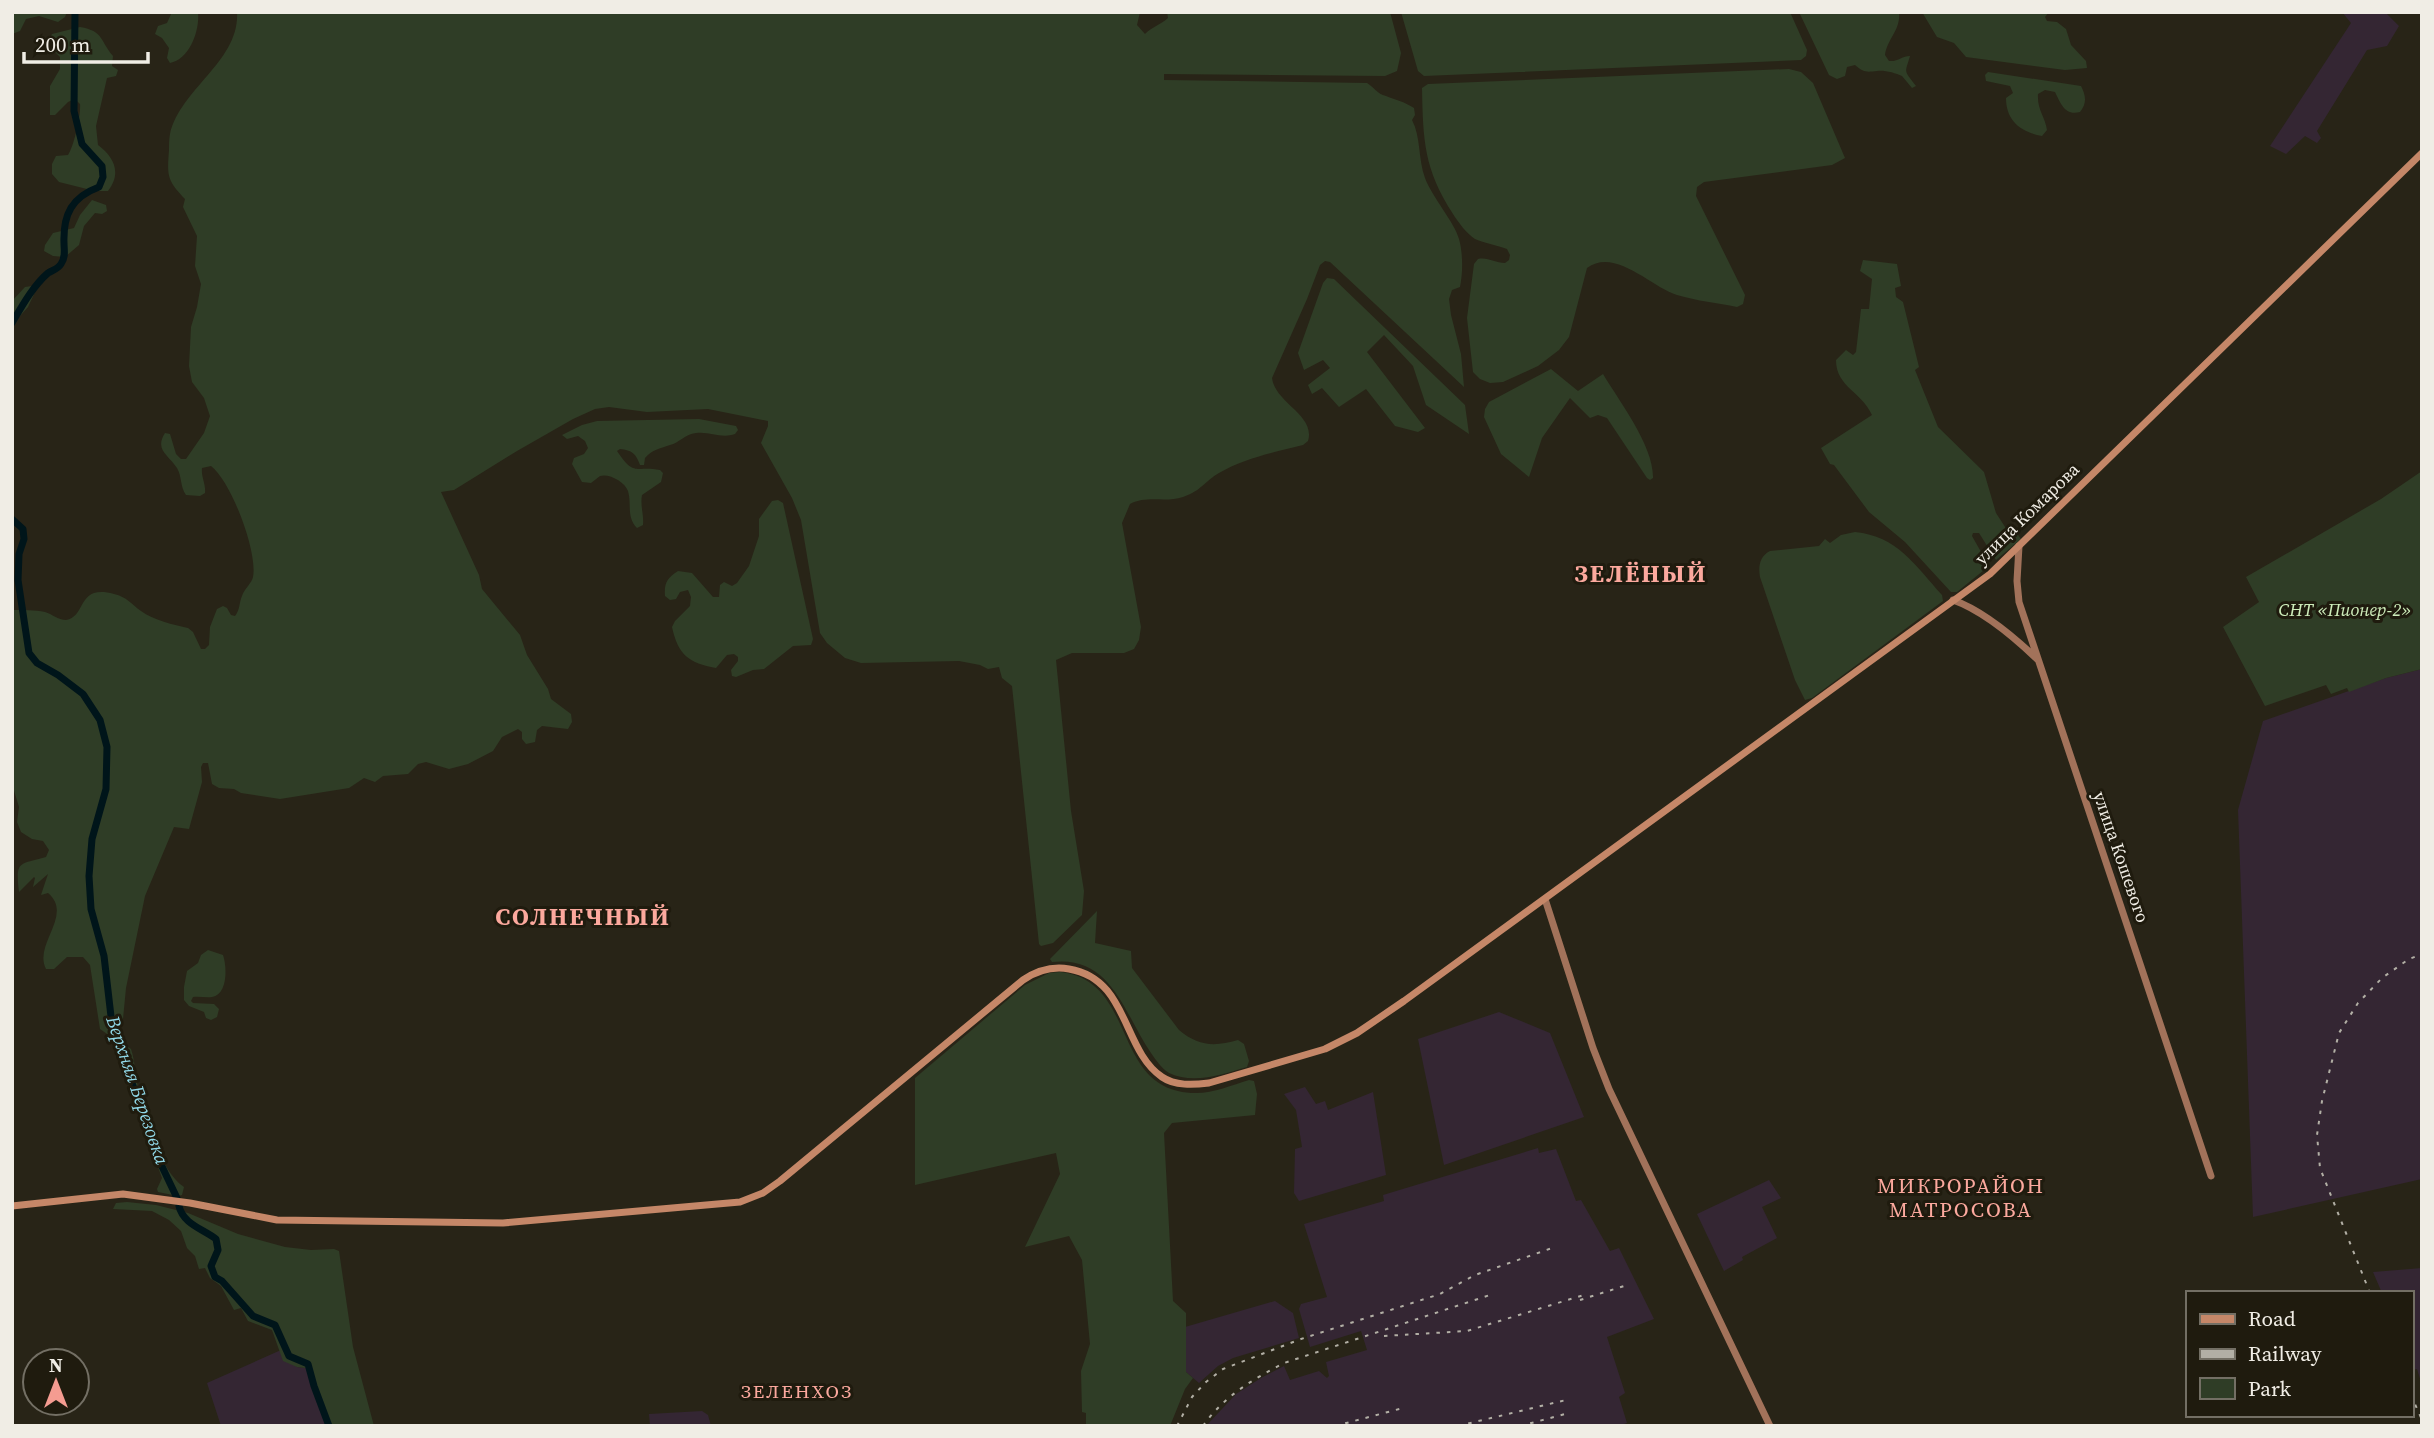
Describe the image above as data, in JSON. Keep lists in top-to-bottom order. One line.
{"streets":{"main road":["улица Комарова","улица Кошевого"]},"crossings":[["улица Комарова","улица Кошевого"]],"districts":["ЗЕЛЁНЫЙ","СОЛНЕЧНЫЙ","МИКРОРАЙОН МАТРОСОВА","ЗЕЛЕНХОЗ"],"water":["Верхняя Березовка"],"parks":["СНТ «Пионер-2»"],"legend":["Road","Railway","Park"],"scale_bar":"200 m","north":"top"}
